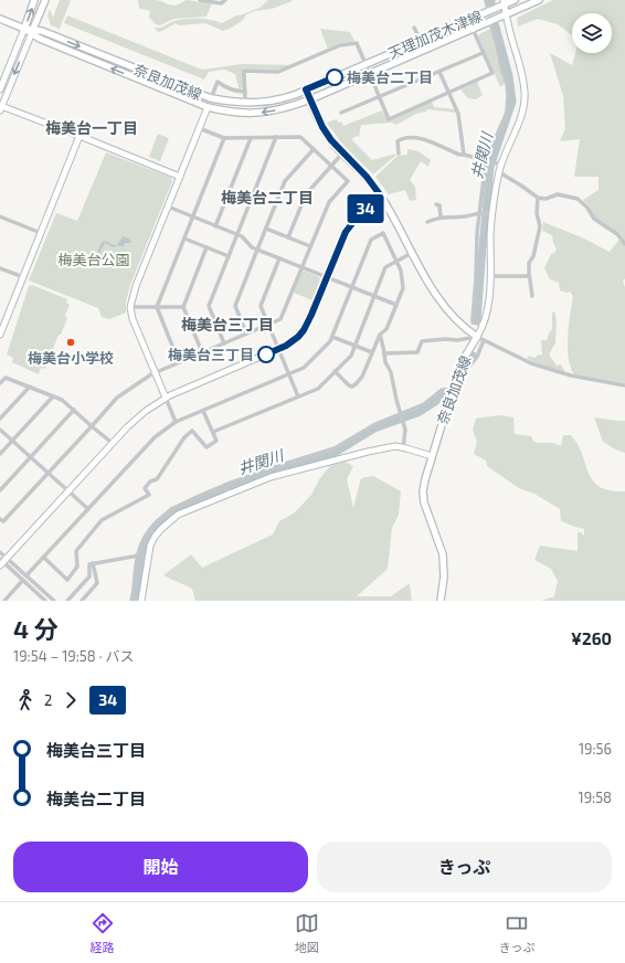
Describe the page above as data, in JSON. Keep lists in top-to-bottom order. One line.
{"streets":{"main road":["天理加茂木津線","奈良加茂線"]},"crossings":[["天理加茂木津線","奈良加茂線"]],"districts":["梅美台一丁目","梅美台二丁目","梅美台三丁目"],"water":["井関川"],"parks":["梅美台公園"],"places":["梅美台二丁目","梅美台小学校","梅美台三丁目"],"lines":["bus line 34"],"page":{"on_map":"34","heading":["4 分","19:54 – 19:58 · バス","¥260"],"legs":["2","34"],"list":[{"name":"梅美台三丁目","value":"19:56"},{"name":"梅美台二丁目","value":"19:58"}],"buttons":["開始","きっぷ"],"tabs":["経路","地図","きっぷ"]}}
